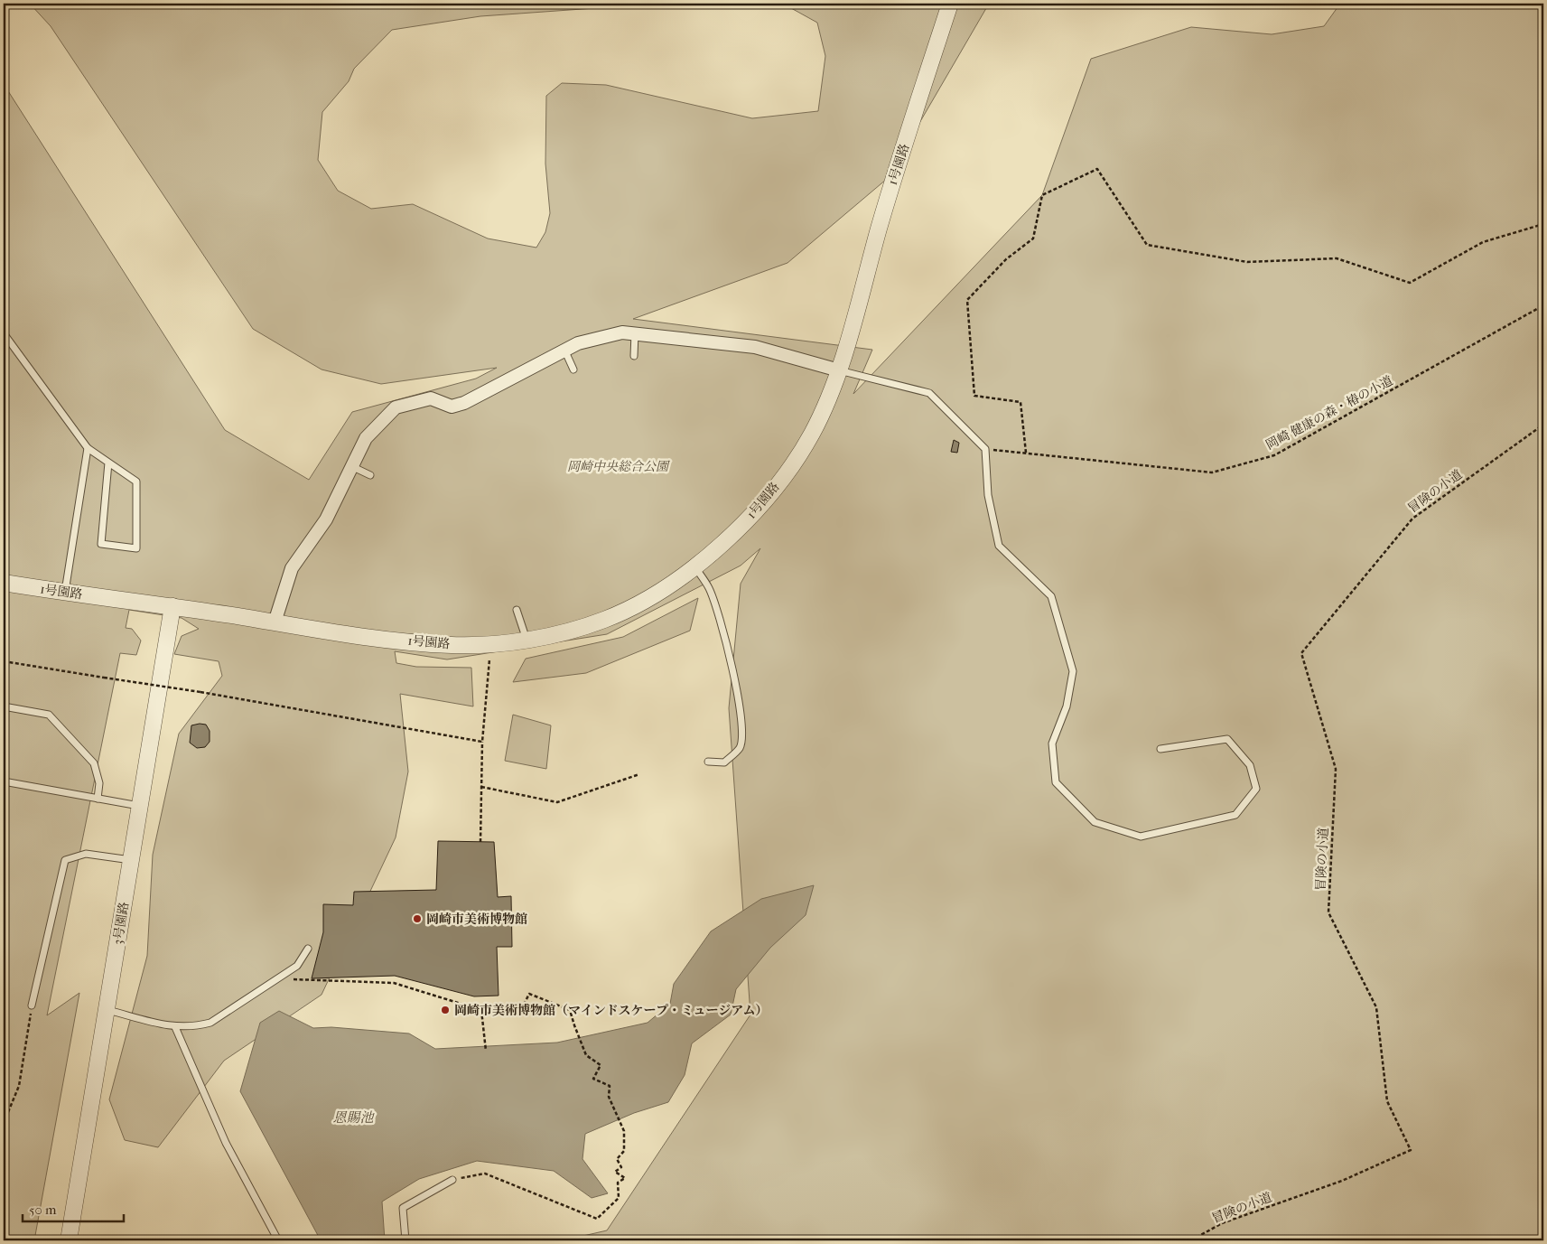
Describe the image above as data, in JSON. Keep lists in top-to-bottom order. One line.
{"streets":{"street":["1号園路","3号園路"],"path":["岡崎 健康の森・椿の小道","冒険の小道"]},"crossings":[["1号園路","3号園路"]],"water":["恩賜池"],"parks":["岡崎中央総合公園"],"places":["岡崎市美術博物館","岡崎市美術博物館（マインドスケープ・ミュージアム）"],"scale_bar":"50 m"}
